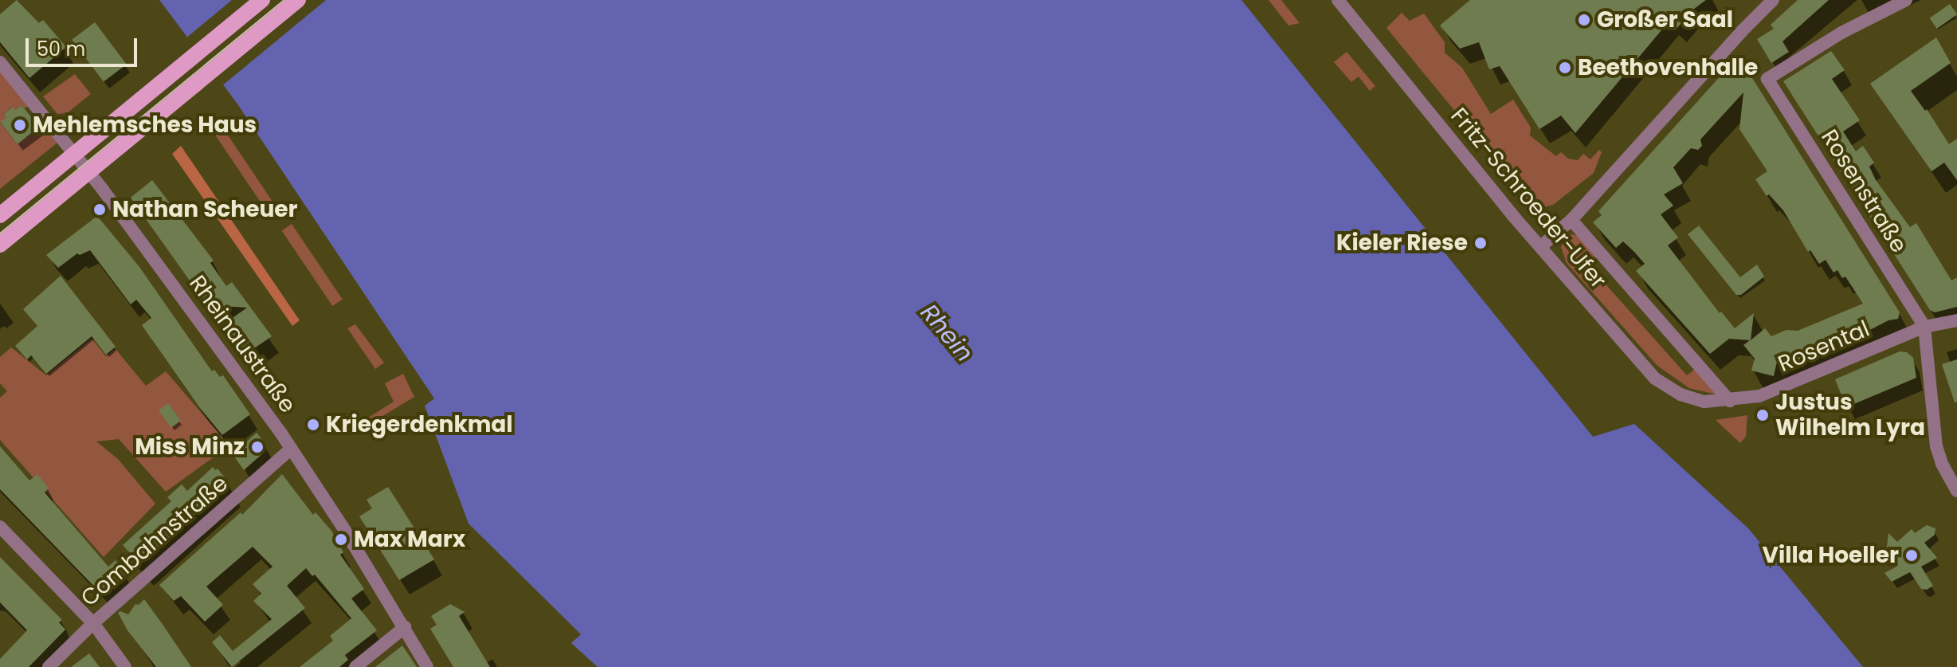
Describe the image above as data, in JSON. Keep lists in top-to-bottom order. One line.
{"streets":{"street":["Rosenstraße","Fritz-Schroeder-Ufer","Rheinaustraße","Rosental","Combahnstraße"]},"crossings":[["Rosenstraße","Rosental"],["Fritz-Schroeder-Ufer","Rosental"],["Rheinaustraße","Combahnstraße"]],"water":["Rhein"],"places":["Großer Saal","Beethovenhalle","Mehlemsches Haus","Nathan Scheuer","Kieler Riese","Justus Wilhelm Lyra","Kriegerdenkmal","Miss Minz","Max Marx","Villa Hoeller"],"scale_bar":"50 m"}
